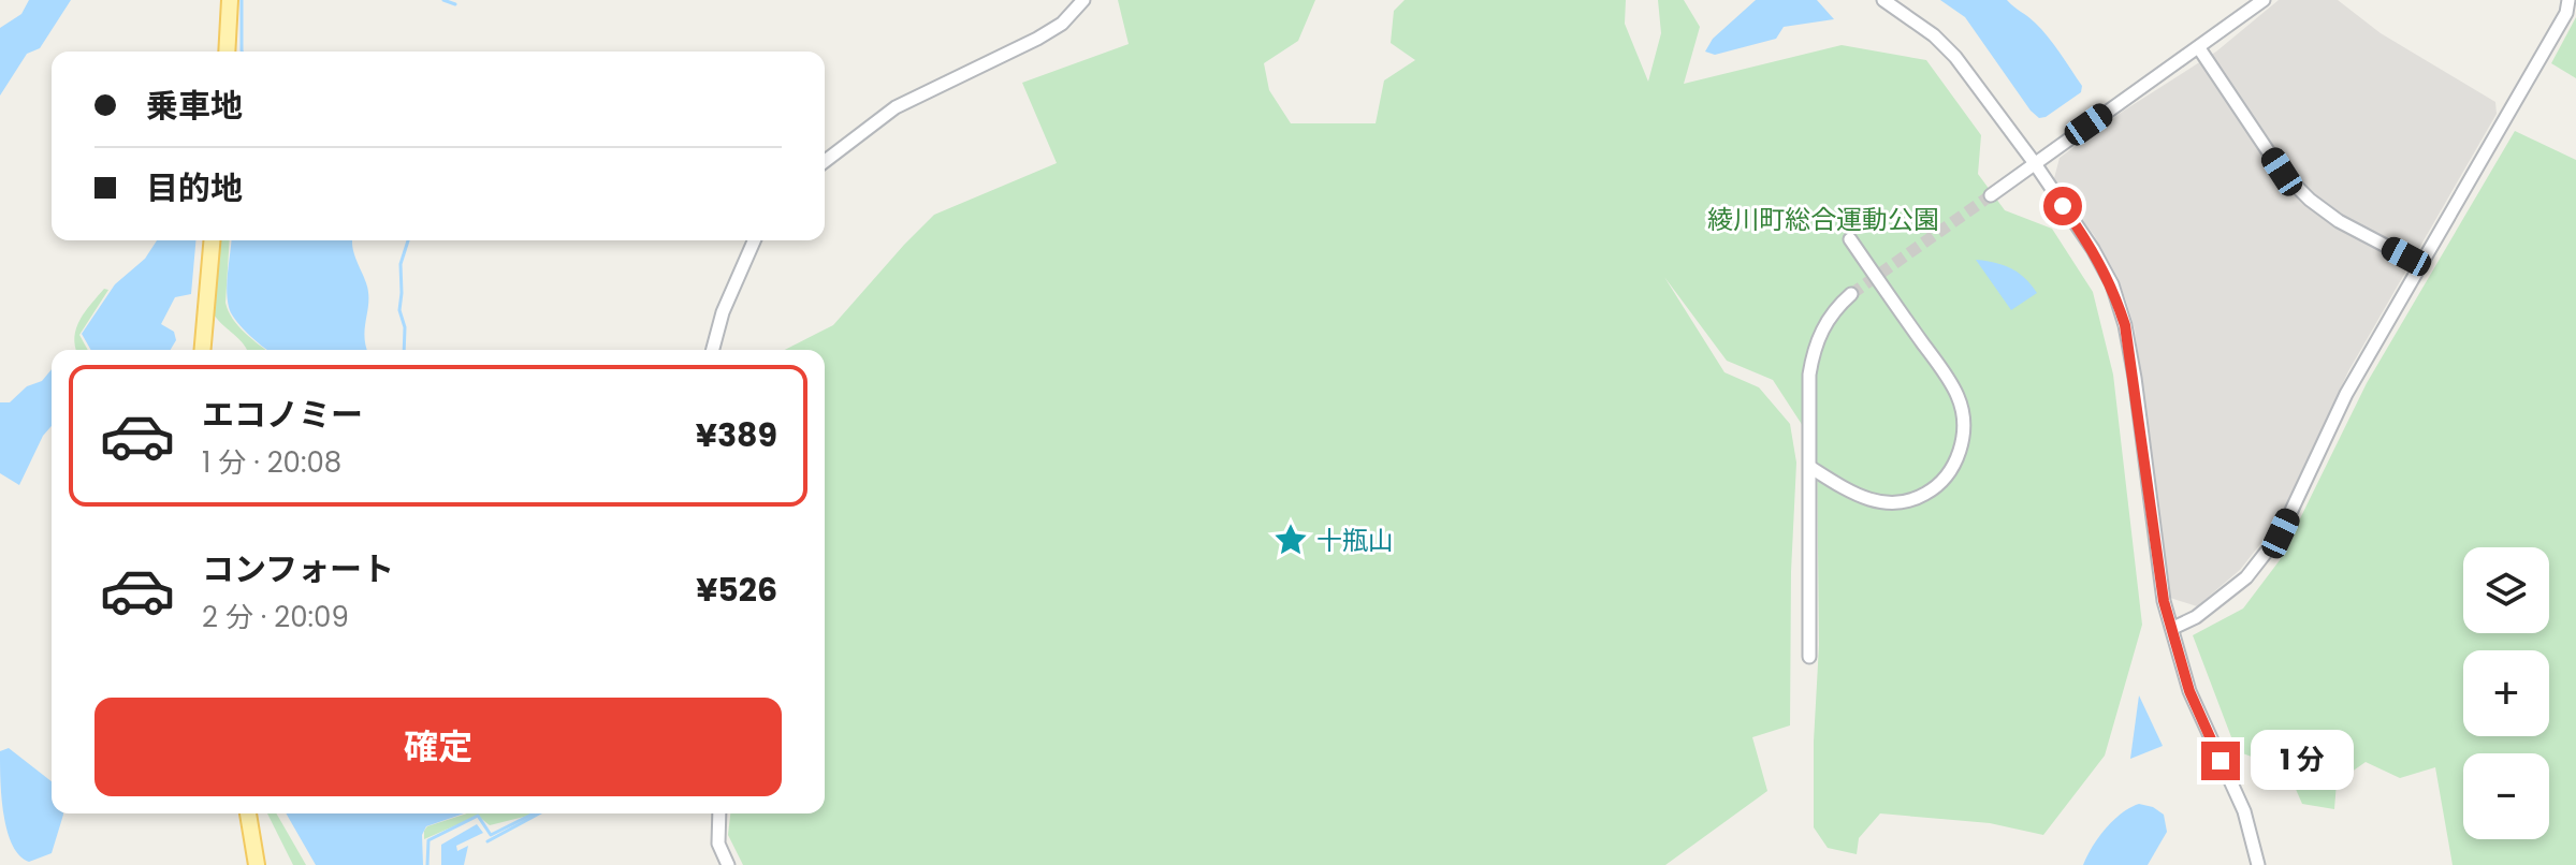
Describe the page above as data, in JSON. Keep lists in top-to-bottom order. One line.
{"parks":["綾川町総合運動公園"],"places":{"place":["十瓶山"]},"page":{"banner":["乗車地","目的地"],"list":[{"name":"エコノミー","note":"1 分 · 20:08","value":"¥389"},{"name":"コンフォート","note":"2 分 · 20:09","value":"¥526"}],"map_buttons":["+","−"],"buttons":"確定","bubble":"1 分"}}
